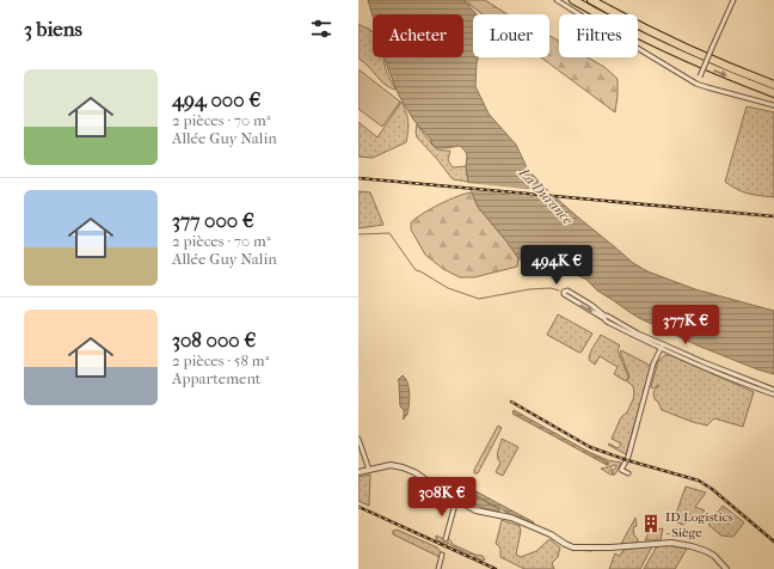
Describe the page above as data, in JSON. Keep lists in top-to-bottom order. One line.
{"water":["La Durance"],"places":{"building":["ID Logistics - Siège"]},"page":{"heading":"3 biens","chip":["Acheter","Louer","Filtres"],"list":[{"name":"494 000 €","note":"2 pièces · 70 m² · Allée Guy Nalin"},{"name":"377 000 €","note":"2 pièces · 70 m² · Allée Guy Nalin"},{"name":"308 000 €","note":"2 pièces · 58 m² · Appartement"}],"price":["494K €","377K €","308K €"]}}
